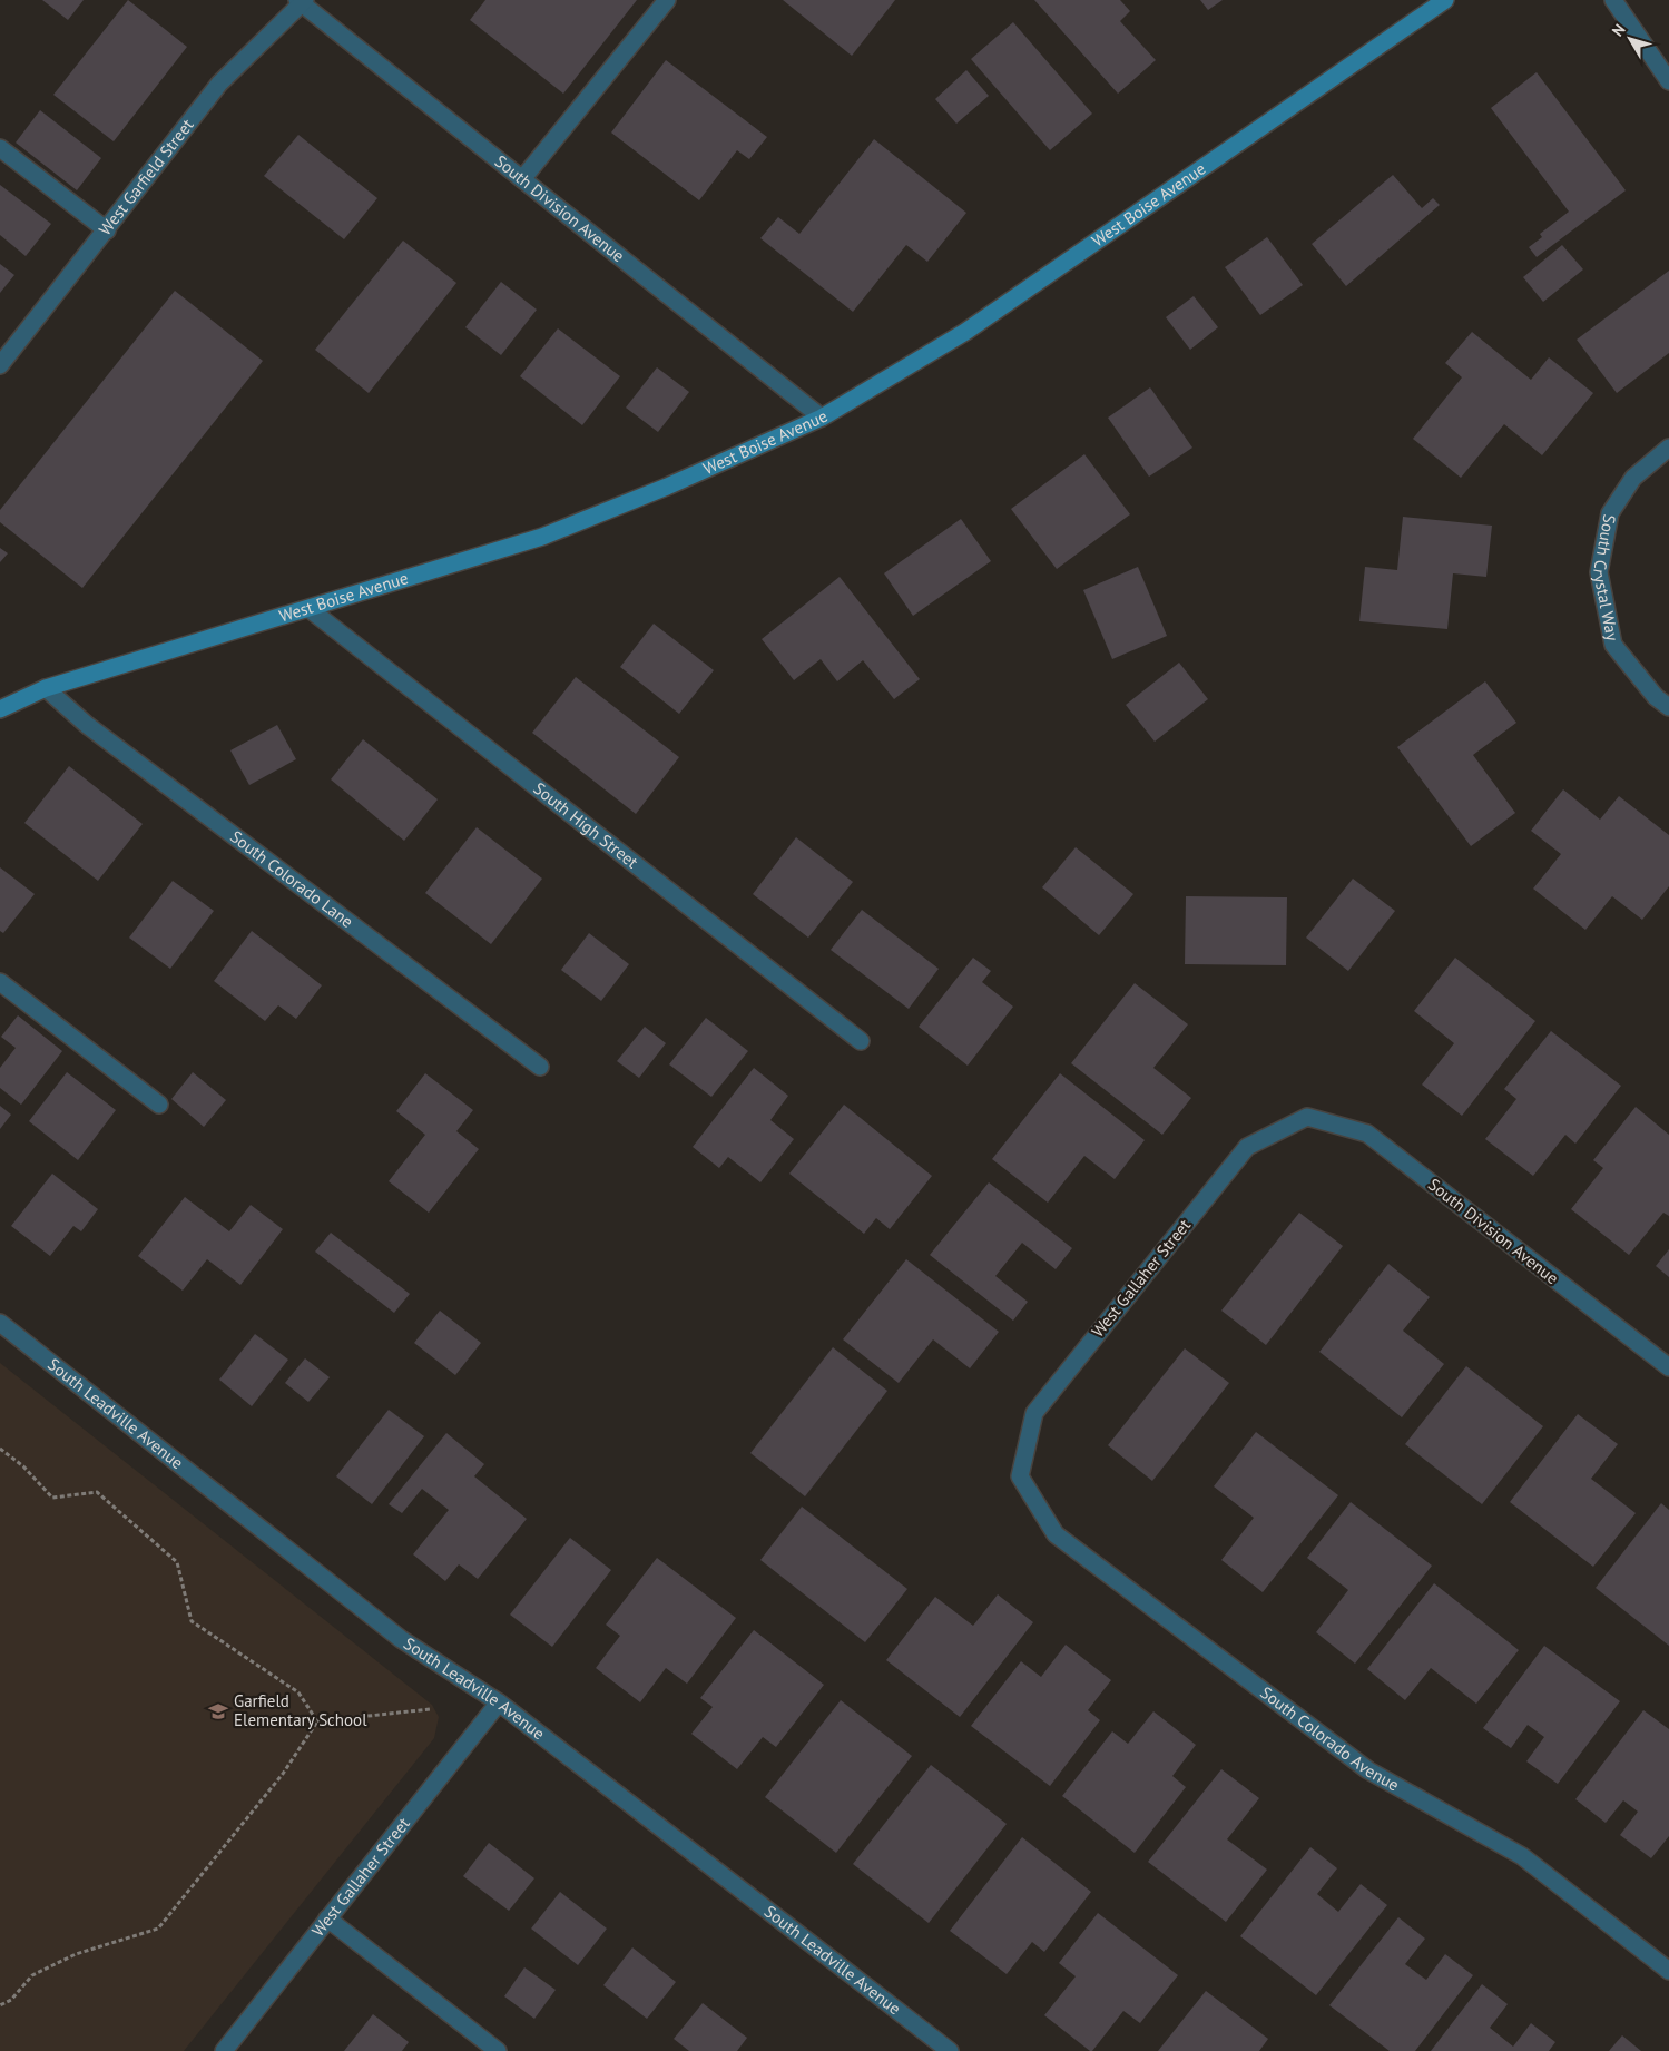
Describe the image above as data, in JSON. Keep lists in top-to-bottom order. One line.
{"streets":{"street":["West Garfield Street","West Boise Avenue","South Division Avenue","South Crystal Way","South High Street","South Colorado Lane","West Gallaher Street","South Leadville Avenue","South Colorado Avenue"]},"crossings":[["West Garfield Street","South Division Avenue"],["West Boise Avenue","South Division Avenue"],["West Boise Avenue","South High Street"],["West Boise Avenue","South Colorado Lane"],["South Division Avenue","West Gallaher Street"],["West Gallaher Street","South Leadville Avenue"],["West Gallaher Street","South Colorado Avenue"]],"places":{"school or university":["Garfield Elementary School"]},"north":"top left"}
